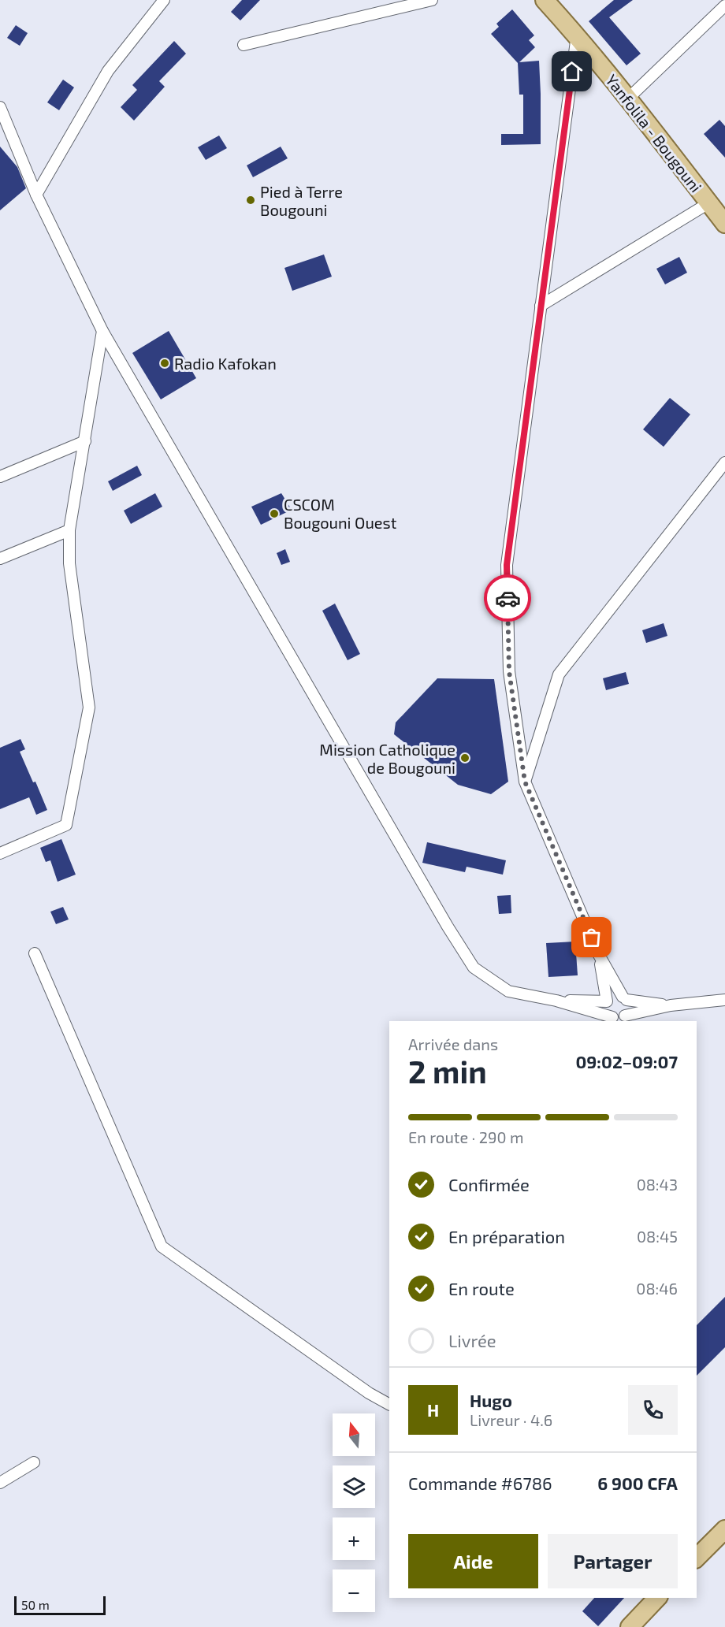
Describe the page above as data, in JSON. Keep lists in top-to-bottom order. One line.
{"streets":{"main road":["Yanfolila - Bougouni"]},"places":["Pied à Terre Bougouni","Radio Kafokan","CSCOM Bougouni Ouest","Mission Catholique de Bougouni"],"scale_bar":"50 m","north":"top","page":{"heading":["2 min","Arrivée dans","09:02–09:07"],"panel":["Hugo","Livreur · 4.6","Commande #6786","6 900 CFA"],"bar":"En route · 290 m","list":[["Confirmée","08:43"],["En préparation","08:45"],["En route","08:46"],"Livrée"],"round":"H","map_buttons":["+","−"],"buttons":["Aide","Partager"],"scale":"50 m"}}
